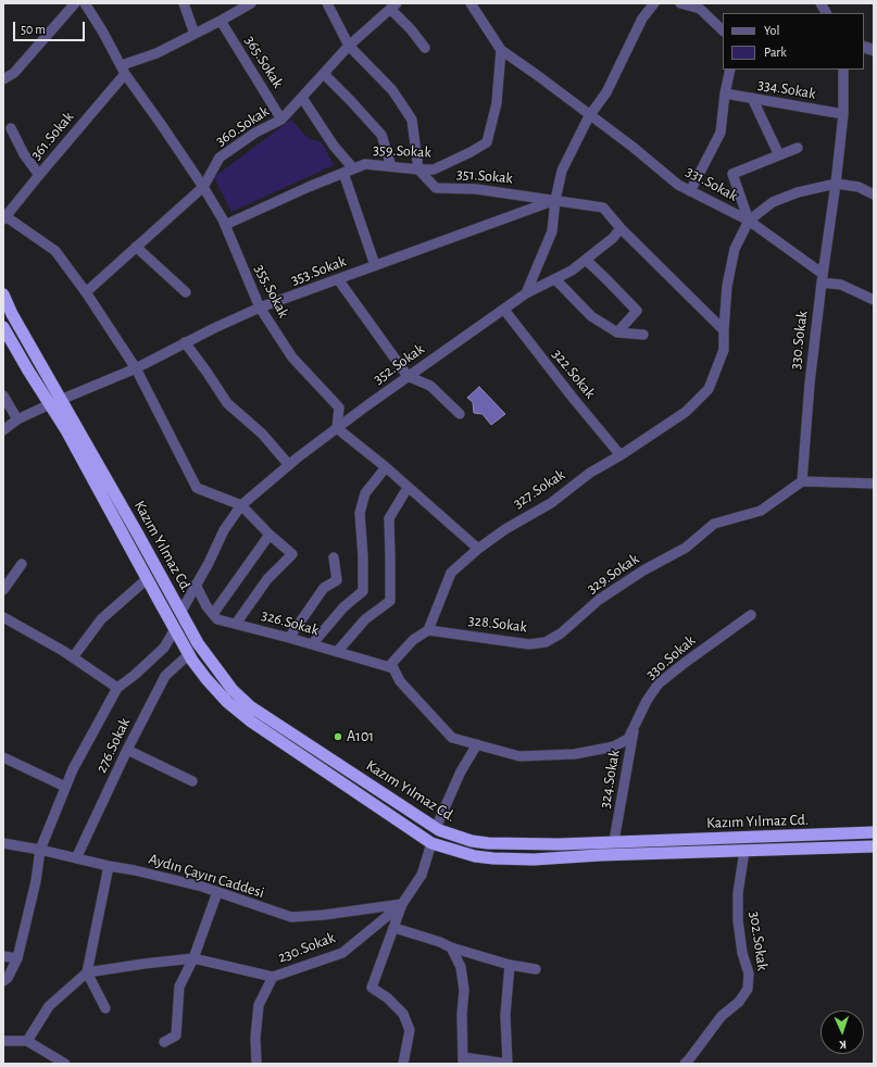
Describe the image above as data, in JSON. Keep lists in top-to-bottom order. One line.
{"streets":{"highway":["Kazım Yılmaz Cd."],"street":["365.Sokak","334.Sokak","360.Sokak","361.Sokak","359.Sokak","351.Sokak","331.Sokak","353.Sokak","355.Sokak","330.Sokak","352.Sokak","322.Sokak","327.Sokak","329.Sokak","326.Sokak","328.Sokak","276.Sokak","324.Sokak","Aydın Çayırı Caddesi","302.Sokak","230.Sokak"]},"crossings":[["365.Sokak","360.Sokak"],["334.Sokak","330.Sokak"],["360.Sokak","355.Sokak"],["361.Sokak","355.Sokak"],["359.Sokak","351.Sokak"],["359.Sokak","331.Sokak"],["359.Sokak","355.Sokak"],["351.Sokak","353.Sokak"],["351.Sokak","352.Sokak"],["351.Sokak","327.Sokak"],["331.Sokak","330.Sokak"],["331.Sokak","327.Sokak"],["353.Sokak","355.Sokak"],["353.Sokak","Kazım Yılmaz Cd."],["355.Sokak","352.Sokak"],["330.Sokak","327.Sokak"],["330.Sokak","329.Sokak"],["330.Sokak","324.Sokak"],["352.Sokak","322.Sokak"],["352.Sokak","Kazım Yılmaz Cd."],["352.Sokak","326.Sokak"],["322.Sokak","327.Sokak"],["327.Sokak","328.Sokak"],["Kazım Yılmaz Cd.","276.Sokak"],["Kazım Yılmaz Cd.","324.Sokak"],["Kazım Yılmaz Cd.","302.Sokak"],["Kazım Yılmaz Cd.","230.Sokak"],["329.Sokak","328.Sokak"],["276.Sokak","Aydın Çayırı Caddesi"],["Aydın Çayırı Caddesi","230.Sokak"]],"places":["A101"],"legend":["Yol","Park"],"scale_bar":"50 m","north":"bottom"}
